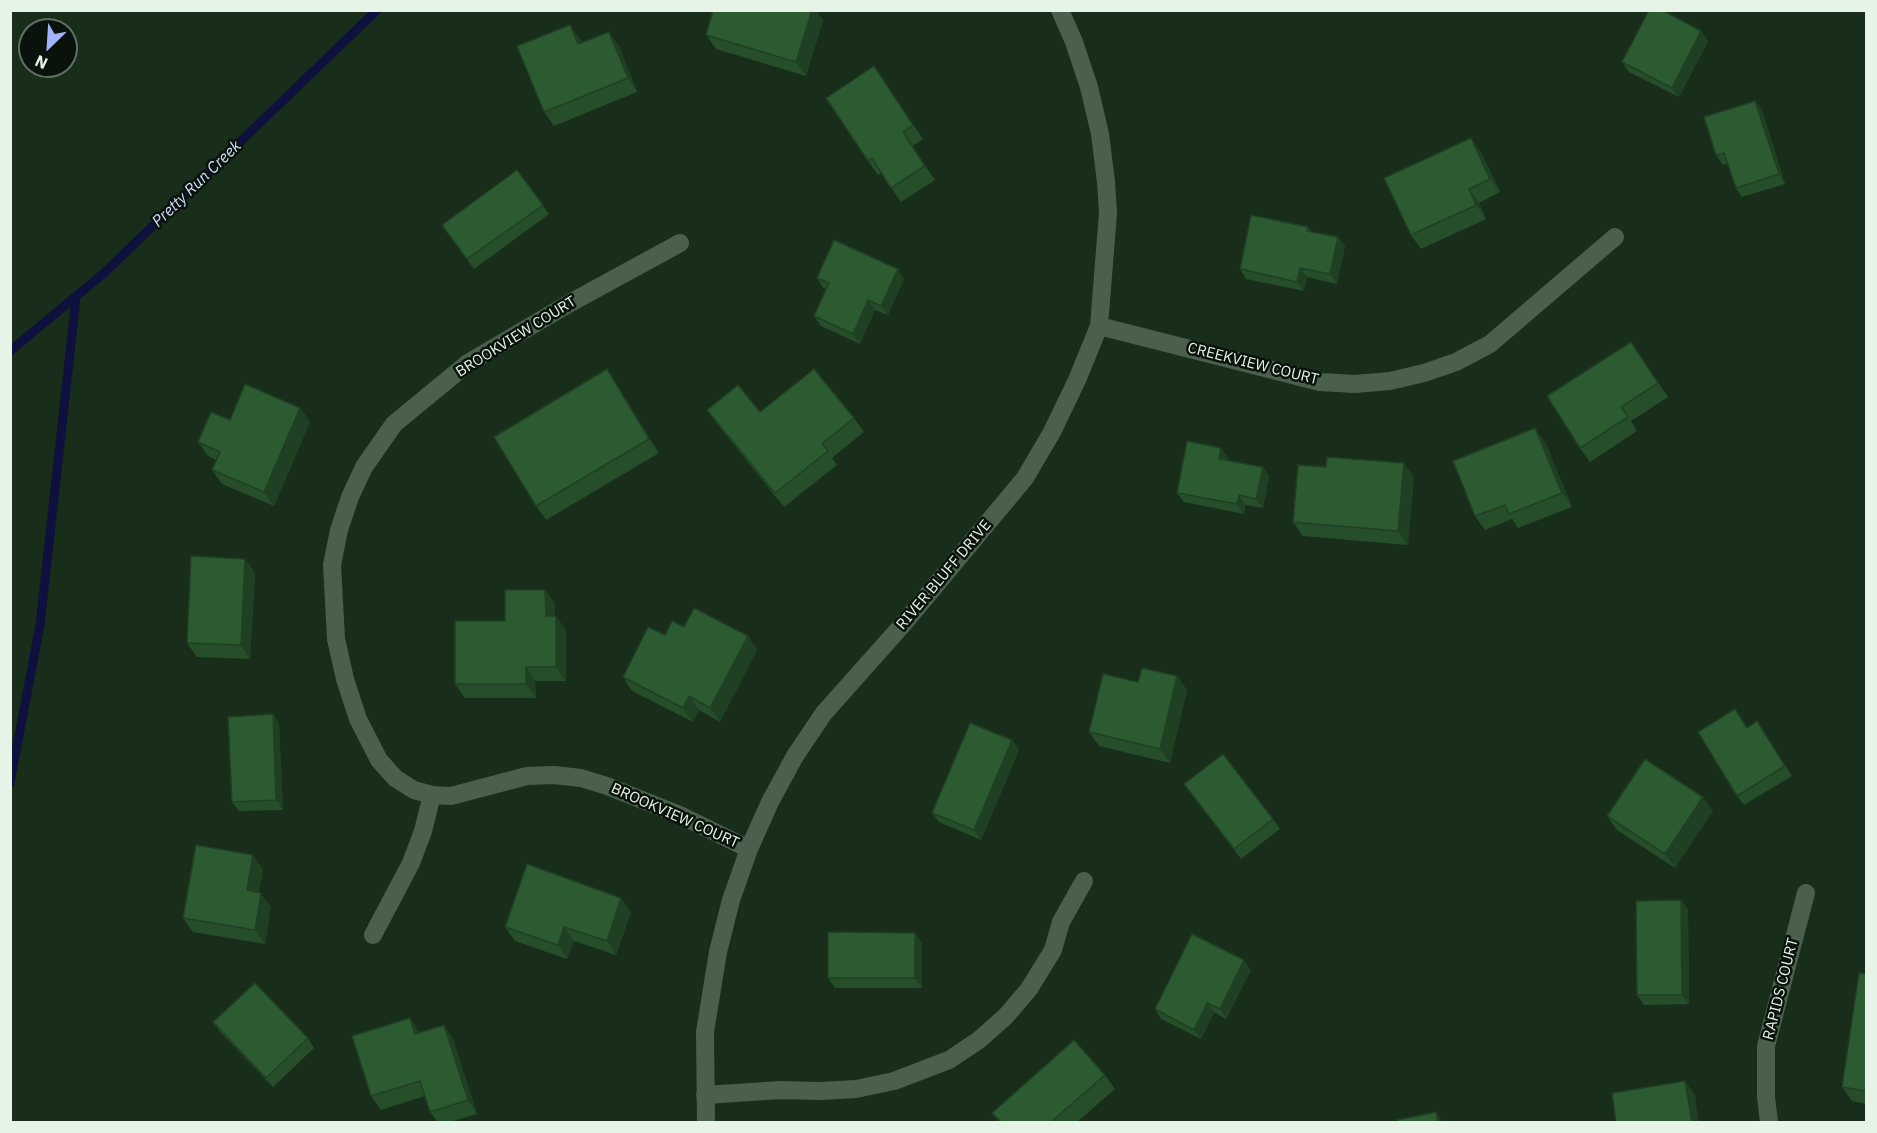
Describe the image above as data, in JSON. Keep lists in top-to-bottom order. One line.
{"streets":{"street":["BROOKVIEW COURT","CREEKVIEW COURT","RIVER BLUFF DRIVE","RAPIDS COURT"]},"crossings":[["BROOKVIEW COURT","RIVER BLUFF DRIVE"],["CREEKVIEW COURT","RIVER BLUFF DRIVE"]],"water":["Pretty Run Creek"],"north":"bottom left"}
